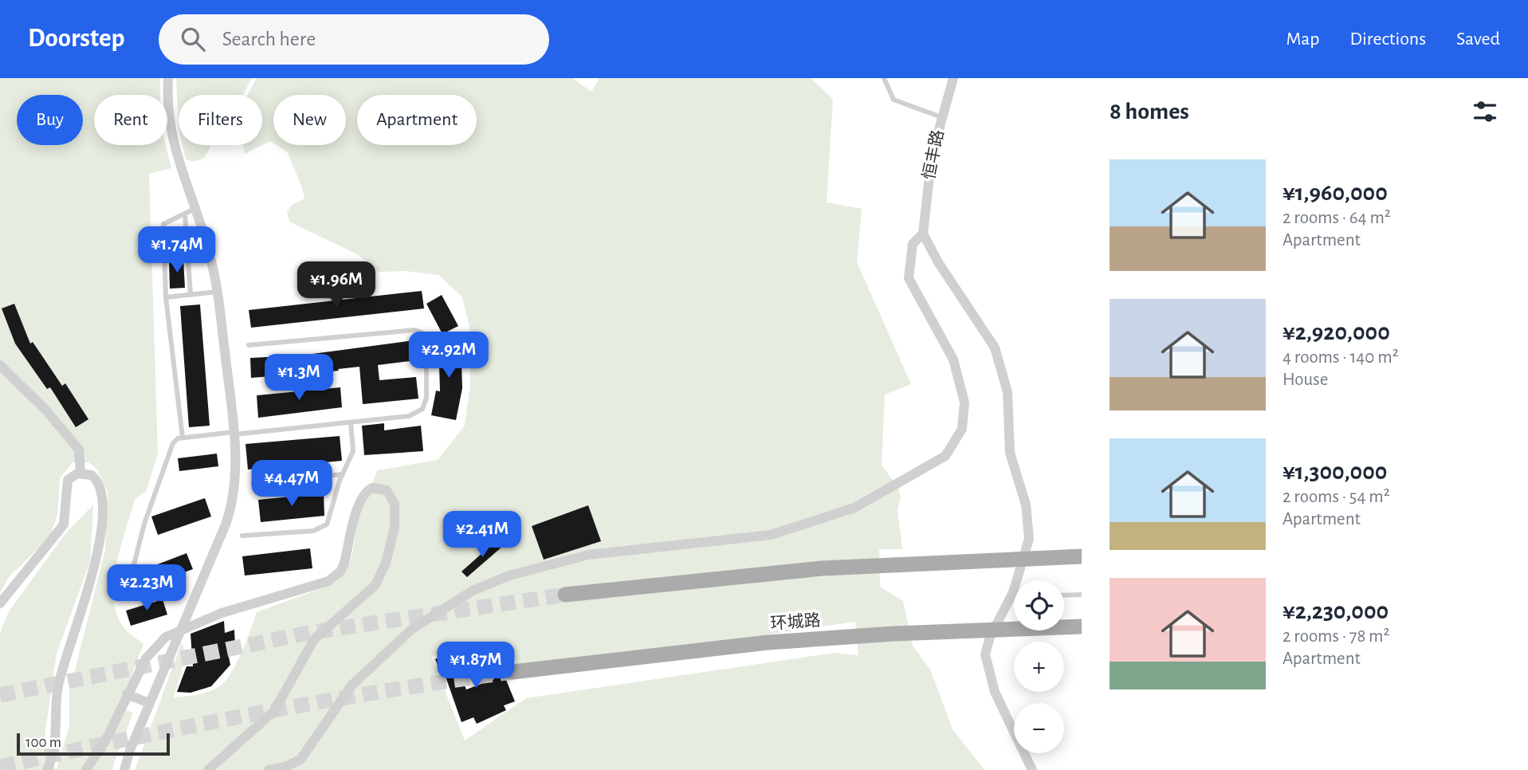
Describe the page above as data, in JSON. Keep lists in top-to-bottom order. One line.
{"streets":{"main road":["环城路"],"street":["恒丰路"]},"scale_bar":"100 m","page":{"header":"Doorstep","search":"Search here","nav":["Map","Directions","Saved"],"heading":"8 homes","chip":["Buy","Rent","Filters","New","Apartment"],"list":[{"name":"¥1,960,000","note":"2 rooms · 64 m² · Apartment"},{"name":"¥2,920,000","note":"4 rooms · 140 m² · House"},{"name":"¥1,300,000","note":"2 rooms · 54 m² · Apartment"},{"name":"¥2,230,000","note":"2 rooms · 78 m² · Apartment"}],"price":["¥1.74M","¥1.96M","¥2.92M","¥1.3M","¥4.47M","¥2.41M","¥2.23M","¥1.87M"],"map_buttons":["+","−"],"scale":"100 m"}}
